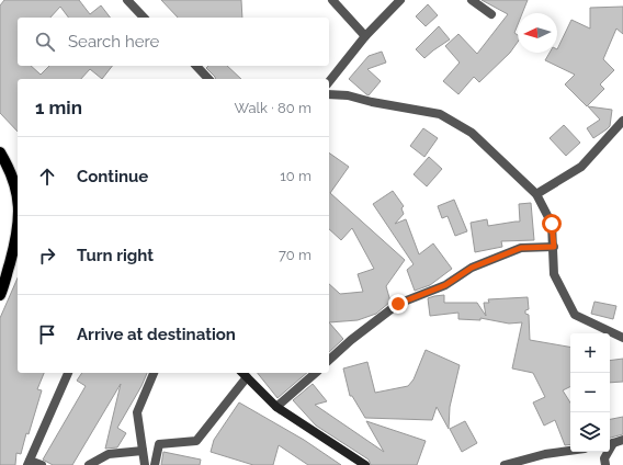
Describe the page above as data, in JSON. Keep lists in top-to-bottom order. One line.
{"north":"left","page":{"search":"Search here","heading":["1 min","Walk · 80 m"],"list":[["Continue","10 m"],["Turn right","70 m"],"Arrive at destination"],"map_buttons":["+","−"]}}
